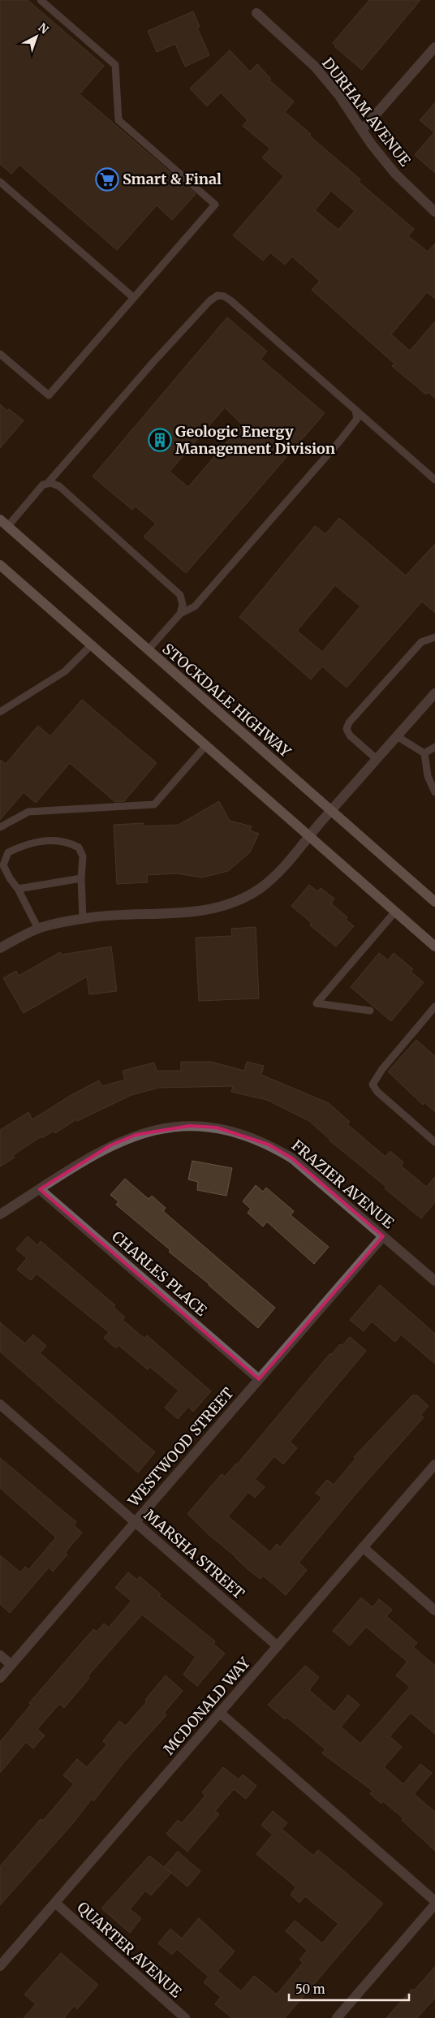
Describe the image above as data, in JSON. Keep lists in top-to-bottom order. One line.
{"streets":{"main road":["STOCKDALE HIGHWAY"],"street":["DURHAM AVENUE","FRAZIER AVENUE","CHARLES PLACE","WESTWOOD STREET","MARSHA STREET","MCDONALD WAY","QUARTER AVENUE"]},"crossings":[["FRAZIER AVENUE","CHARLES PLACE"],["FRAZIER AVENUE","WESTWOOD STREET"],["CHARLES PLACE","WESTWOOD STREET"],["WESTWOOD STREET","MARSHA STREET"],["MARSHA STREET","MCDONALD WAY"],["MCDONALD WAY","QUARTER AVENUE"]],"places":{"supermarket":["Smart & Final"],"building":["Geologic Energy Management Division"]},"scale_bar":"50 m","north":"top right"}
